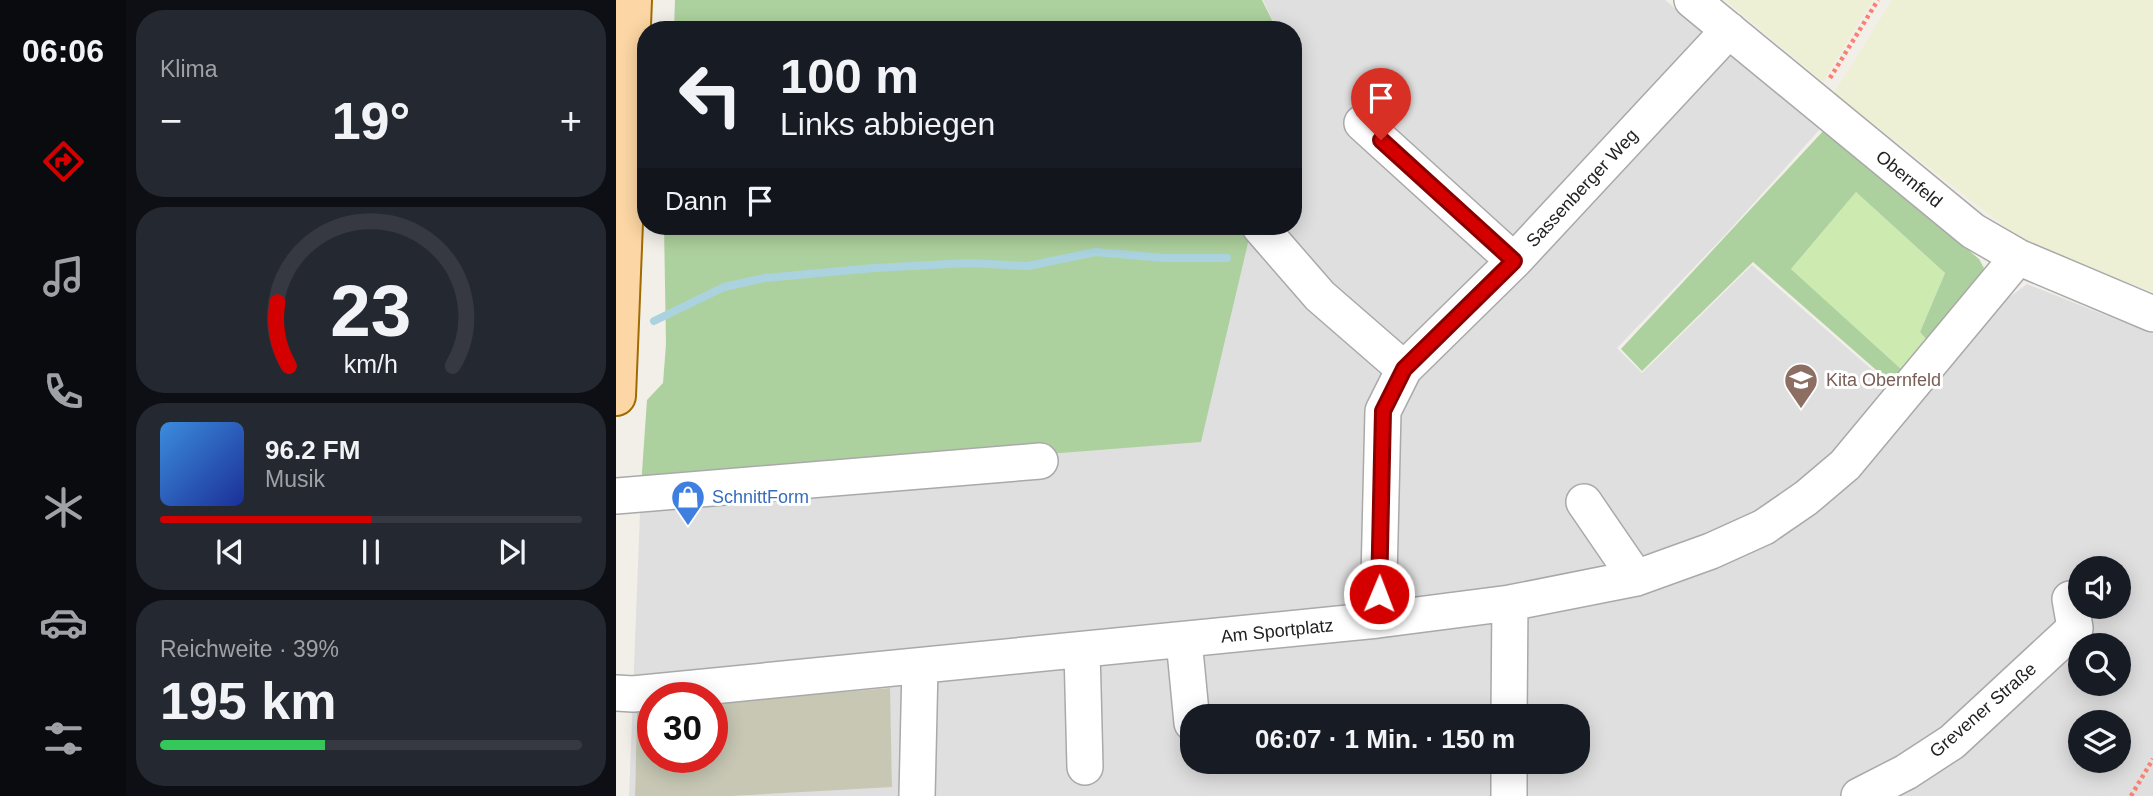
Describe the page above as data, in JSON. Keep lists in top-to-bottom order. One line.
{"streets":{"street":["Obernfeld","Sassenberger Weg","Am Sportplatz","Grevener Straße"]},"crossings":[["Obernfeld","Sassenberger Weg"],["Obernfeld","Am Sportplatz"],["Sassenberger Weg","Am Sportplatz"]],"places":{"school or university":["Kita Obernfeld"],"shop":["SchnittForm"]},"page":{"tabs":"06:06","tile":["Klima",["Reichweite · 39%","195 km"]],"turn":["100 m","Links abbiegen"],"heat":["−","19°","+"],"then":"Dann","song":["96.2 FM","Musik"],"limit":"30","trip":"06:07 · 1 Min. · 150 m","gauge":["23","km/h"]}}
